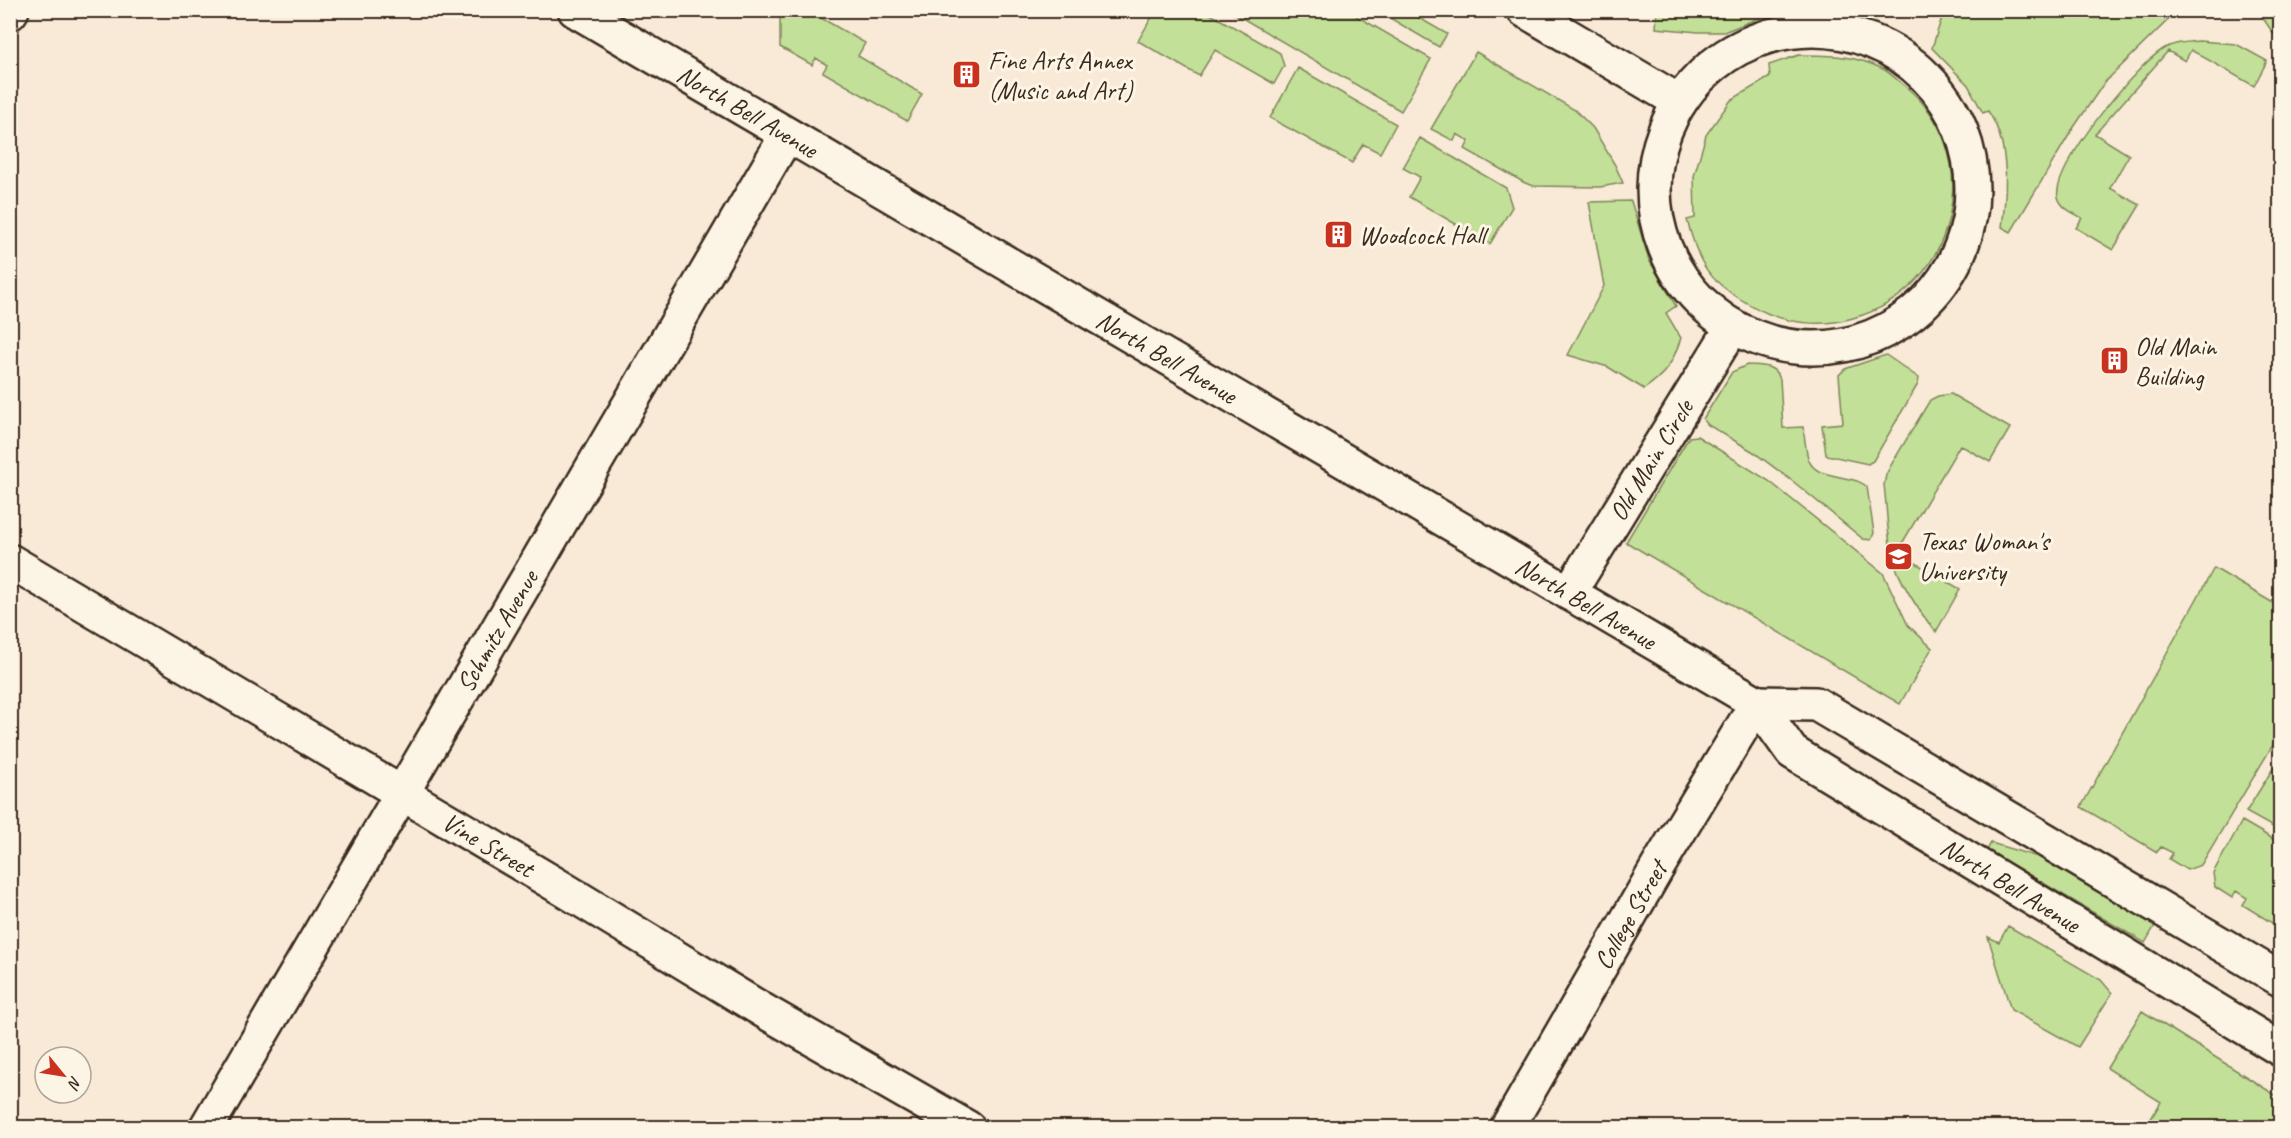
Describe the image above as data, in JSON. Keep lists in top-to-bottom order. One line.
{"streets":{"street":["North Bell Avenue","Old Main Circle","Schmitz Avenue","Vine Street","College Street"]},"crossings":[["North Bell Avenue","Old Main Circle"],["North Bell Avenue","Schmitz Avenue"],["North Bell Avenue","College Street"],["Schmitz Avenue","Vine Street"]],"places":{"building":["Fine Arts Annex (Music and Art)","Woodcock Hall","Old Main Building"],"school or university":["Texas Woman's University"]},"north":"bottom right"}
